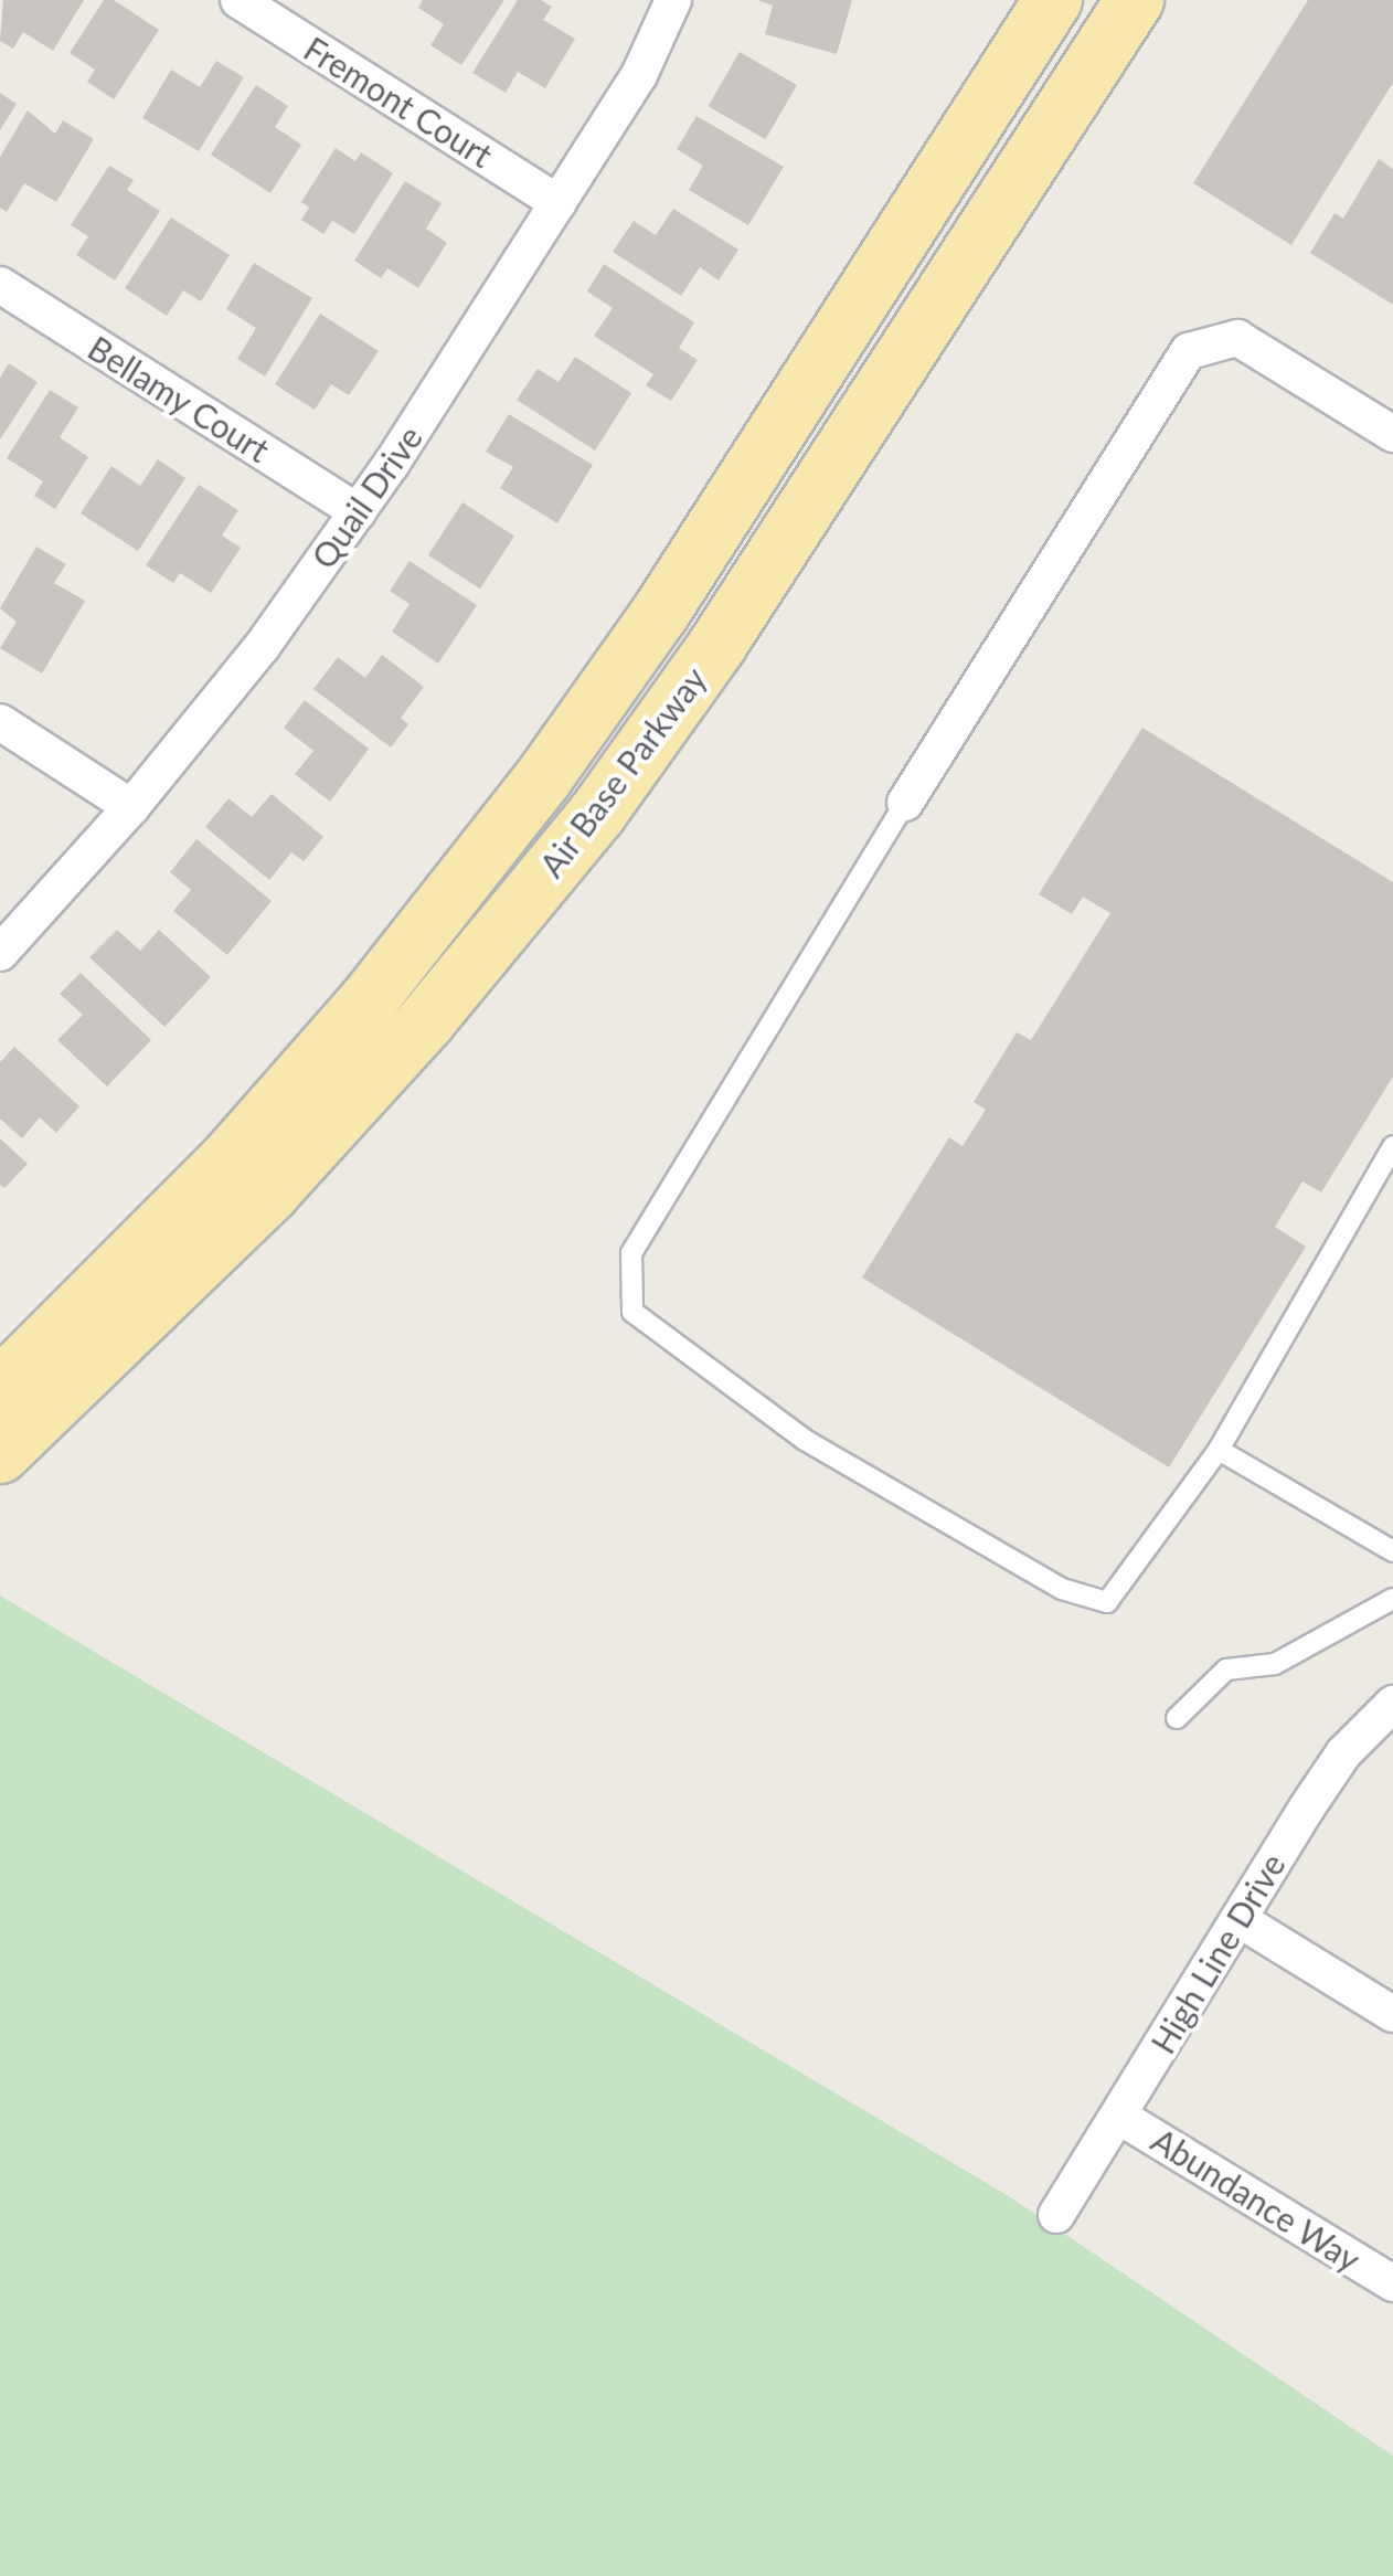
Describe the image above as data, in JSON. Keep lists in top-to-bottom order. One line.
{"streets":{"main road":["Air Base Parkway"],"street":["Fremont Court","Bellamy Court","Quail Drive","High Line Drive","Abundance Way"]},"crossings":[["Fremont Court","Quail Drive"],["Bellamy Court","Quail Drive"],["High Line Drive","Abundance Way"]]}
